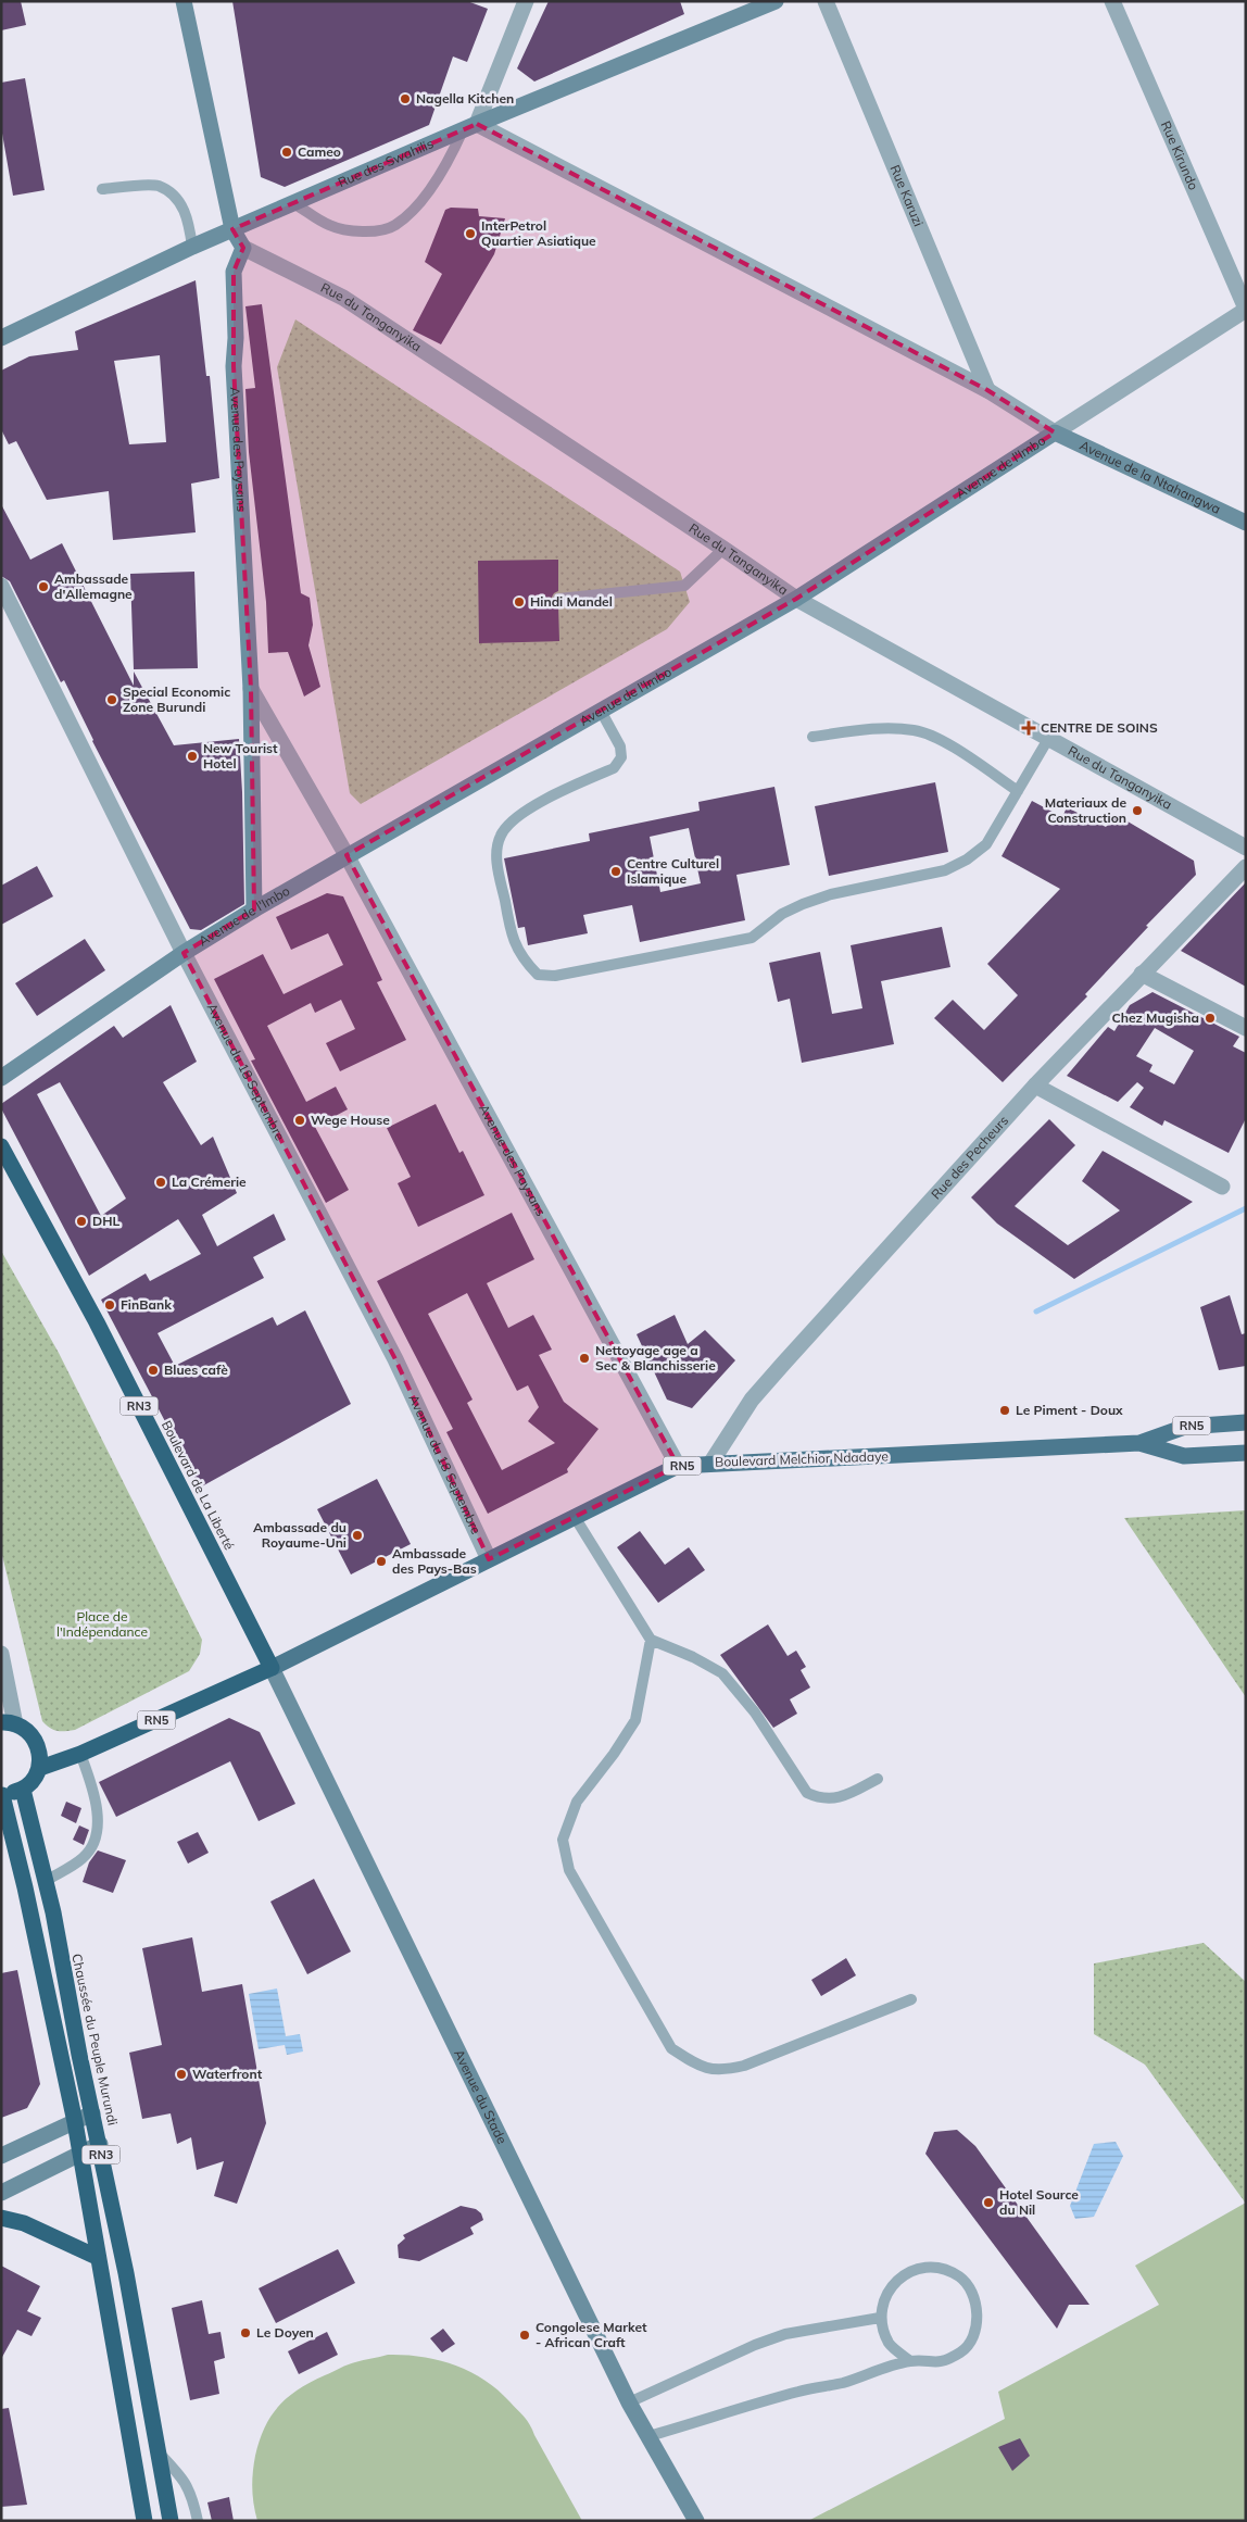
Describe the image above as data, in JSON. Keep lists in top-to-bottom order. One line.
{"streets":{"highway":["RN3","RN5","Boulevard de La Liberté","Chaussée du Peuple Murundi"],"main road":["Boulevard Melchior Ndadaye"],"street":["Rue Kirundo","Rue des Swahilis","Rue Karuzi","Rue du Tanganyika","Avenue des Paysans","Avenue de l'Imbo","Avenue de la Ntahangwa","Avenue du 18 Septembre","Rue des Pecheurs","Avenue du Stade"]},"crossings":[["Rue Kirundo","Avenue de l'Imbo"],["Rue du Tanganyika","Avenue des Paysans"],["Rue du Tanganyika","Avenue de l'Imbo"],["Avenue des Paysans","Avenue de l'Imbo"],["Avenue des Paysans","Boulevard Melchior Ndadaye"],["Avenue de l'Imbo","Avenue de la Ntahangwa"],["Avenue de l'Imbo","Avenue du 18 Septembre"],["Avenue du 18 Septembre","Boulevard Melchior Ndadaye"],["Rue des Pecheurs","Boulevard Melchior Ndadaye"],["RN3","Chaussée du Peuple Murundi"],["RN5","Boulevard Melchior Ndadaye"],["RN5","Boulevard de La Liberté"],["RN5","Avenue du Stade"],["Boulevard Melchior Ndadaye","Boulevard de La Liberté"],["Boulevard Melchior Ndadaye","Avenue du Stade"],["Boulevard de La Liberté","Avenue du Stade"]],"parks":["Place de l'Indépendance"],"places":{"other":["Nagella Kitchen","Cameo","InterPetrol Quartier Asiatique","Ambassade d'Allemagne","Hindi Mandel","Special Economic Zone Burundi","New Tourist Hotel","Materiaux de Construction","Centre Culturel Islamique","Chez Mugisha","Wege House","La Crémerie","DHL","FinBank","Nettoyage age a Sec & Blanchisserie","Blues cafè","Le Piment - Doux","Ambassade du Royaume-Uni","Ambassade des Pays-Bas","Waterfront","Hotel Source du Nil","Le Doyen","Congolese Market - African Craft"],"health":["CENTRE DE SOINS"]}}
